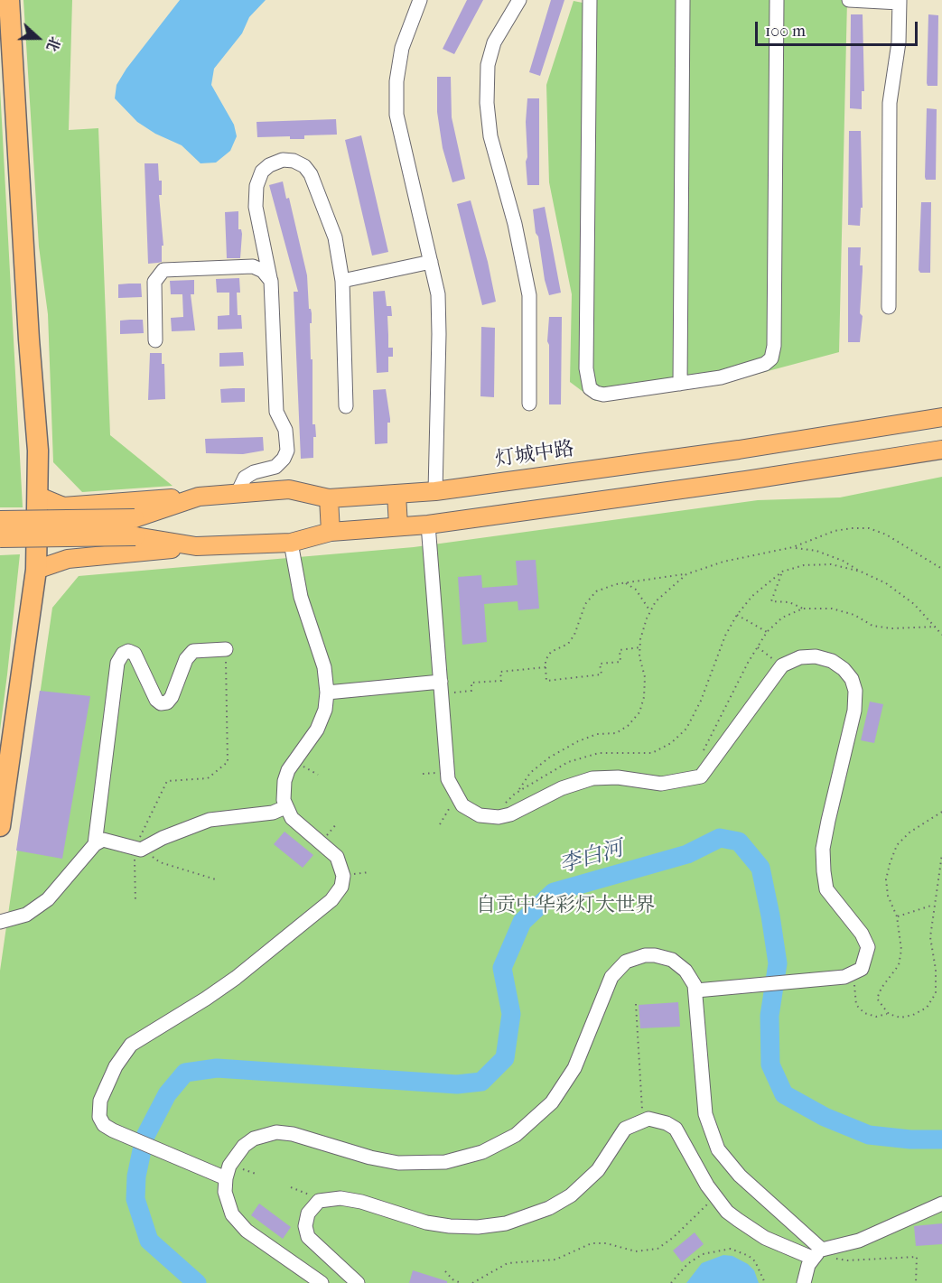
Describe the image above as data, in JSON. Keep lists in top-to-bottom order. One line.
{"streets":{"main road":["灯城中路"]},"water":["李白河"],"parks":["自贡中华彩灯大世界"],"scale_bar":"100 m","north":"right"}
